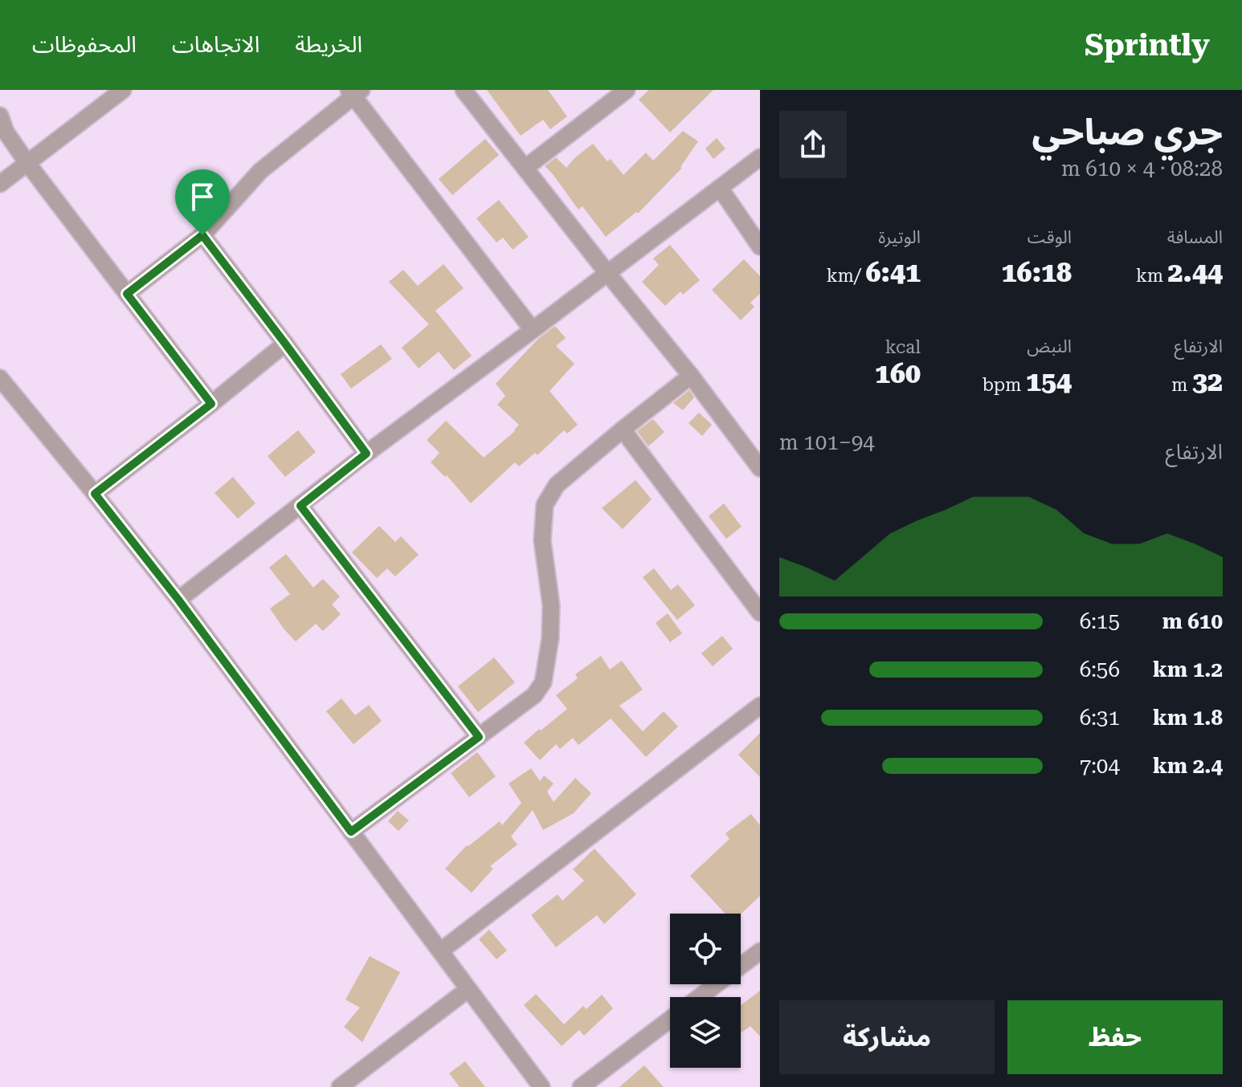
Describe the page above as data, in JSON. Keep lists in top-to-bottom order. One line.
{"page":{"header":"Sprintly","nav":["الخريطة","الاتجاهات","المحفوظات"],"heading":["جري صباحي","08:28 · 4 × 610 m"],"stats":[["المسافة","2.44 km"],["الوقت","16:18"],["الوتيرة","6:41 /km"],["الارتفاع","32 m"],["النبض","154 bpm"],["kcal","160"]],"chart":["الارتفاع","94–101 m"],"list":[{"name":"610 m","note":"6:15"},{"name":"1.2 km","note":"6:56"},{"name":"1.8 km","note":"6:31"},{"name":"2.4 km","note":"7:04"}],"buttons":["حفظ","مشاركة"]}}
